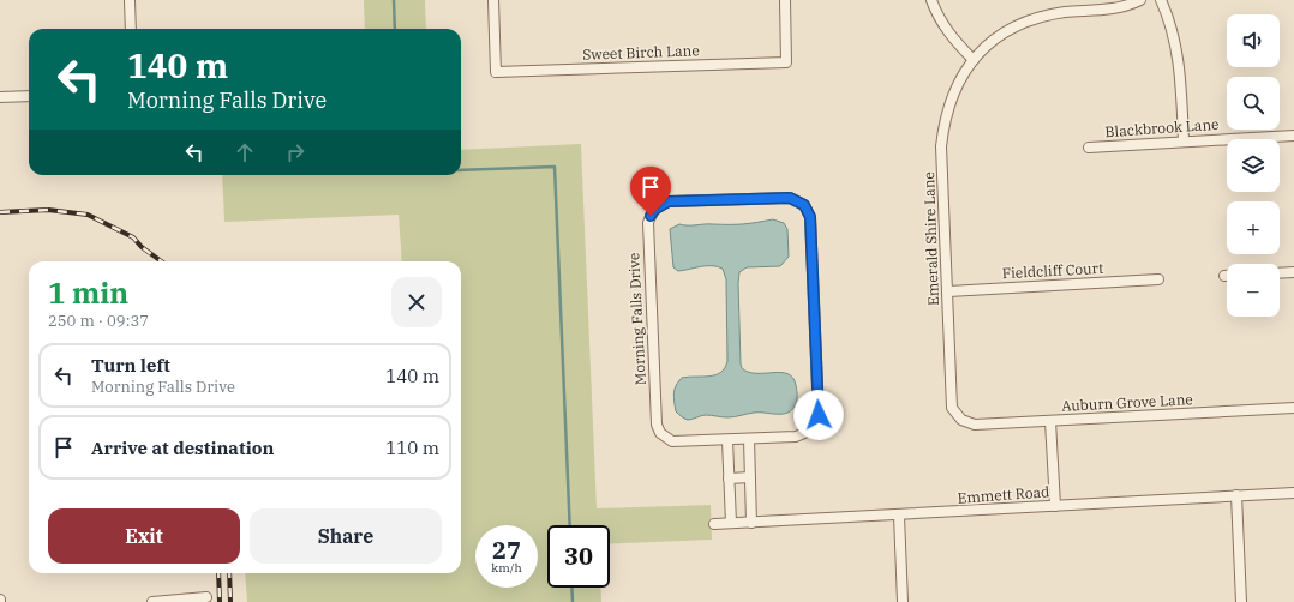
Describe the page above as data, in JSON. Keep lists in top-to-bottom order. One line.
{"streets":{"street":["Sweet Birch Lane","Blackbrook Lane","Emerald Shire Lane","Fieldcliff Court","Morning Falls Drive","Auburn Grove Lane","Emmett Road"]},"crossings":[["Emerald Shire Lane","Fieldcliff Court"],["Emerald Shire Lane","Auburn Grove Lane"]],"page":{"map_buttons":["+","−"],"turn":["140 m","Morning Falls Drive"],"heading":["1 min","250 m · 09:37"],"list":[{"name":"Turn left","note":"Morning Falls Drive","value":"140 m"},{"name":"Arrive at destination","value":"110 m"}],"buttons":["Exit","Share"],"speed":"27 km/h","limit":"30"}}
